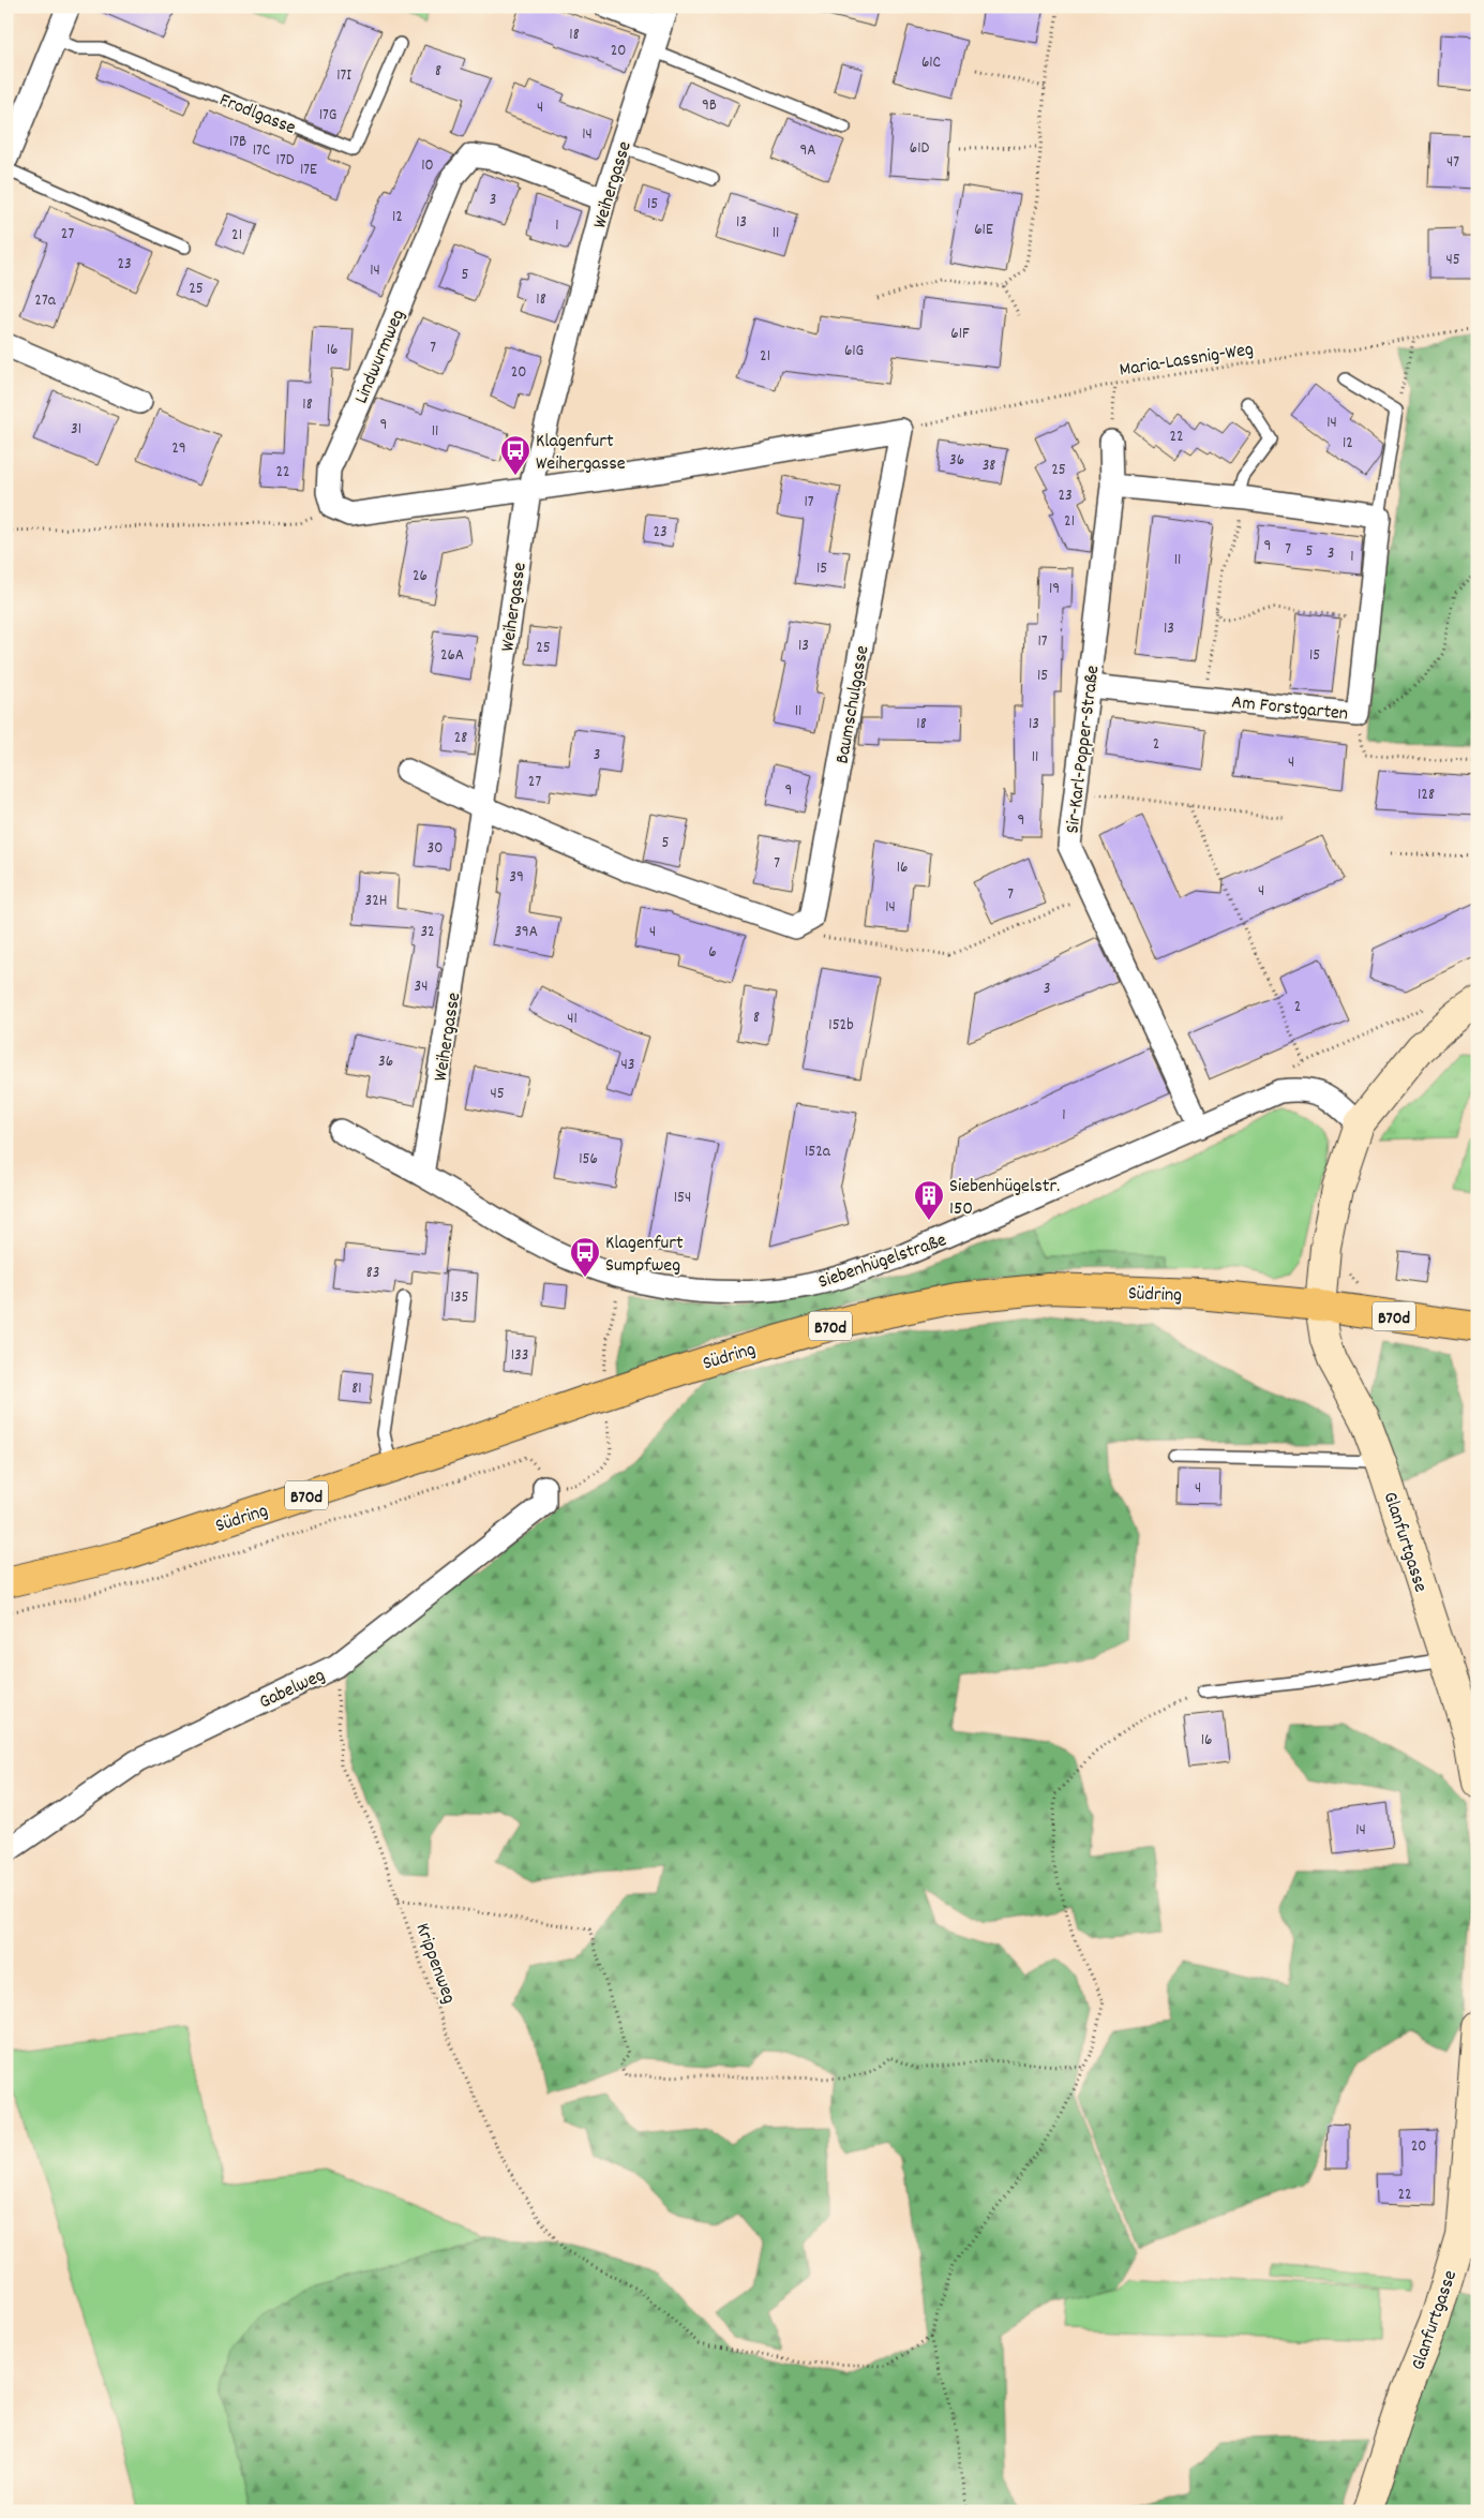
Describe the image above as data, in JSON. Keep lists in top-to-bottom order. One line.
{"streets":{"main road":["Südring","B70d"],"street":["Weihergasse","Lindwurmweg","Baumschulgasse","Am Forstgarten","Sir-Karl-Popper-Straße","Siebenhügelstraße","Glanfurtgasse","Gabelweg"],"lane":["Frodlgasse"],"path":["Maria-Lassnig-Weg","Krippenweg"]},"crossings":[["Weihergasse","Lindwurmweg"],["Weihergasse","Siebenhügelstraße"],["Maria-Lassnig-Weg","Baumschulgasse"],["Am Forstgarten","Sir-Karl-Popper-Straße"],["Sir-Karl-Popper-Straße","Siebenhügelstraße"],["Südring","Glanfurtgasse"],["Gabelweg","Krippenweg"]],"places":{"bus stop":["Klagenfurt Weihergasse","Klagenfurt Sumpfweg"],"building":["Siebenhügelstr. 150"]},"house_numbers":["18","20","61C","8","17I","9B","4","17G","14","17B","61D","17C","9A","17D","47","10","17E","3","15","12","13","1","61E","11","27","21","45","23","14","5","25","18","27a","61F","7","16","61G","21","20","18","14","9","31","11","22","12","29","36","38","25","22","23","17","21","23","9","7","5","3","1","11","15","26","19","13","17","13","25","26A","15","15","11","18","13","28","2","3","11","4","27","9","128","9","5","30","7","16","39","4","7","32H","14","32","39A","4","6","34","3","2","8","41","152b","36","43","45","1","152a","156","154","83","135","133","81","4","16","14","20","22"]}
